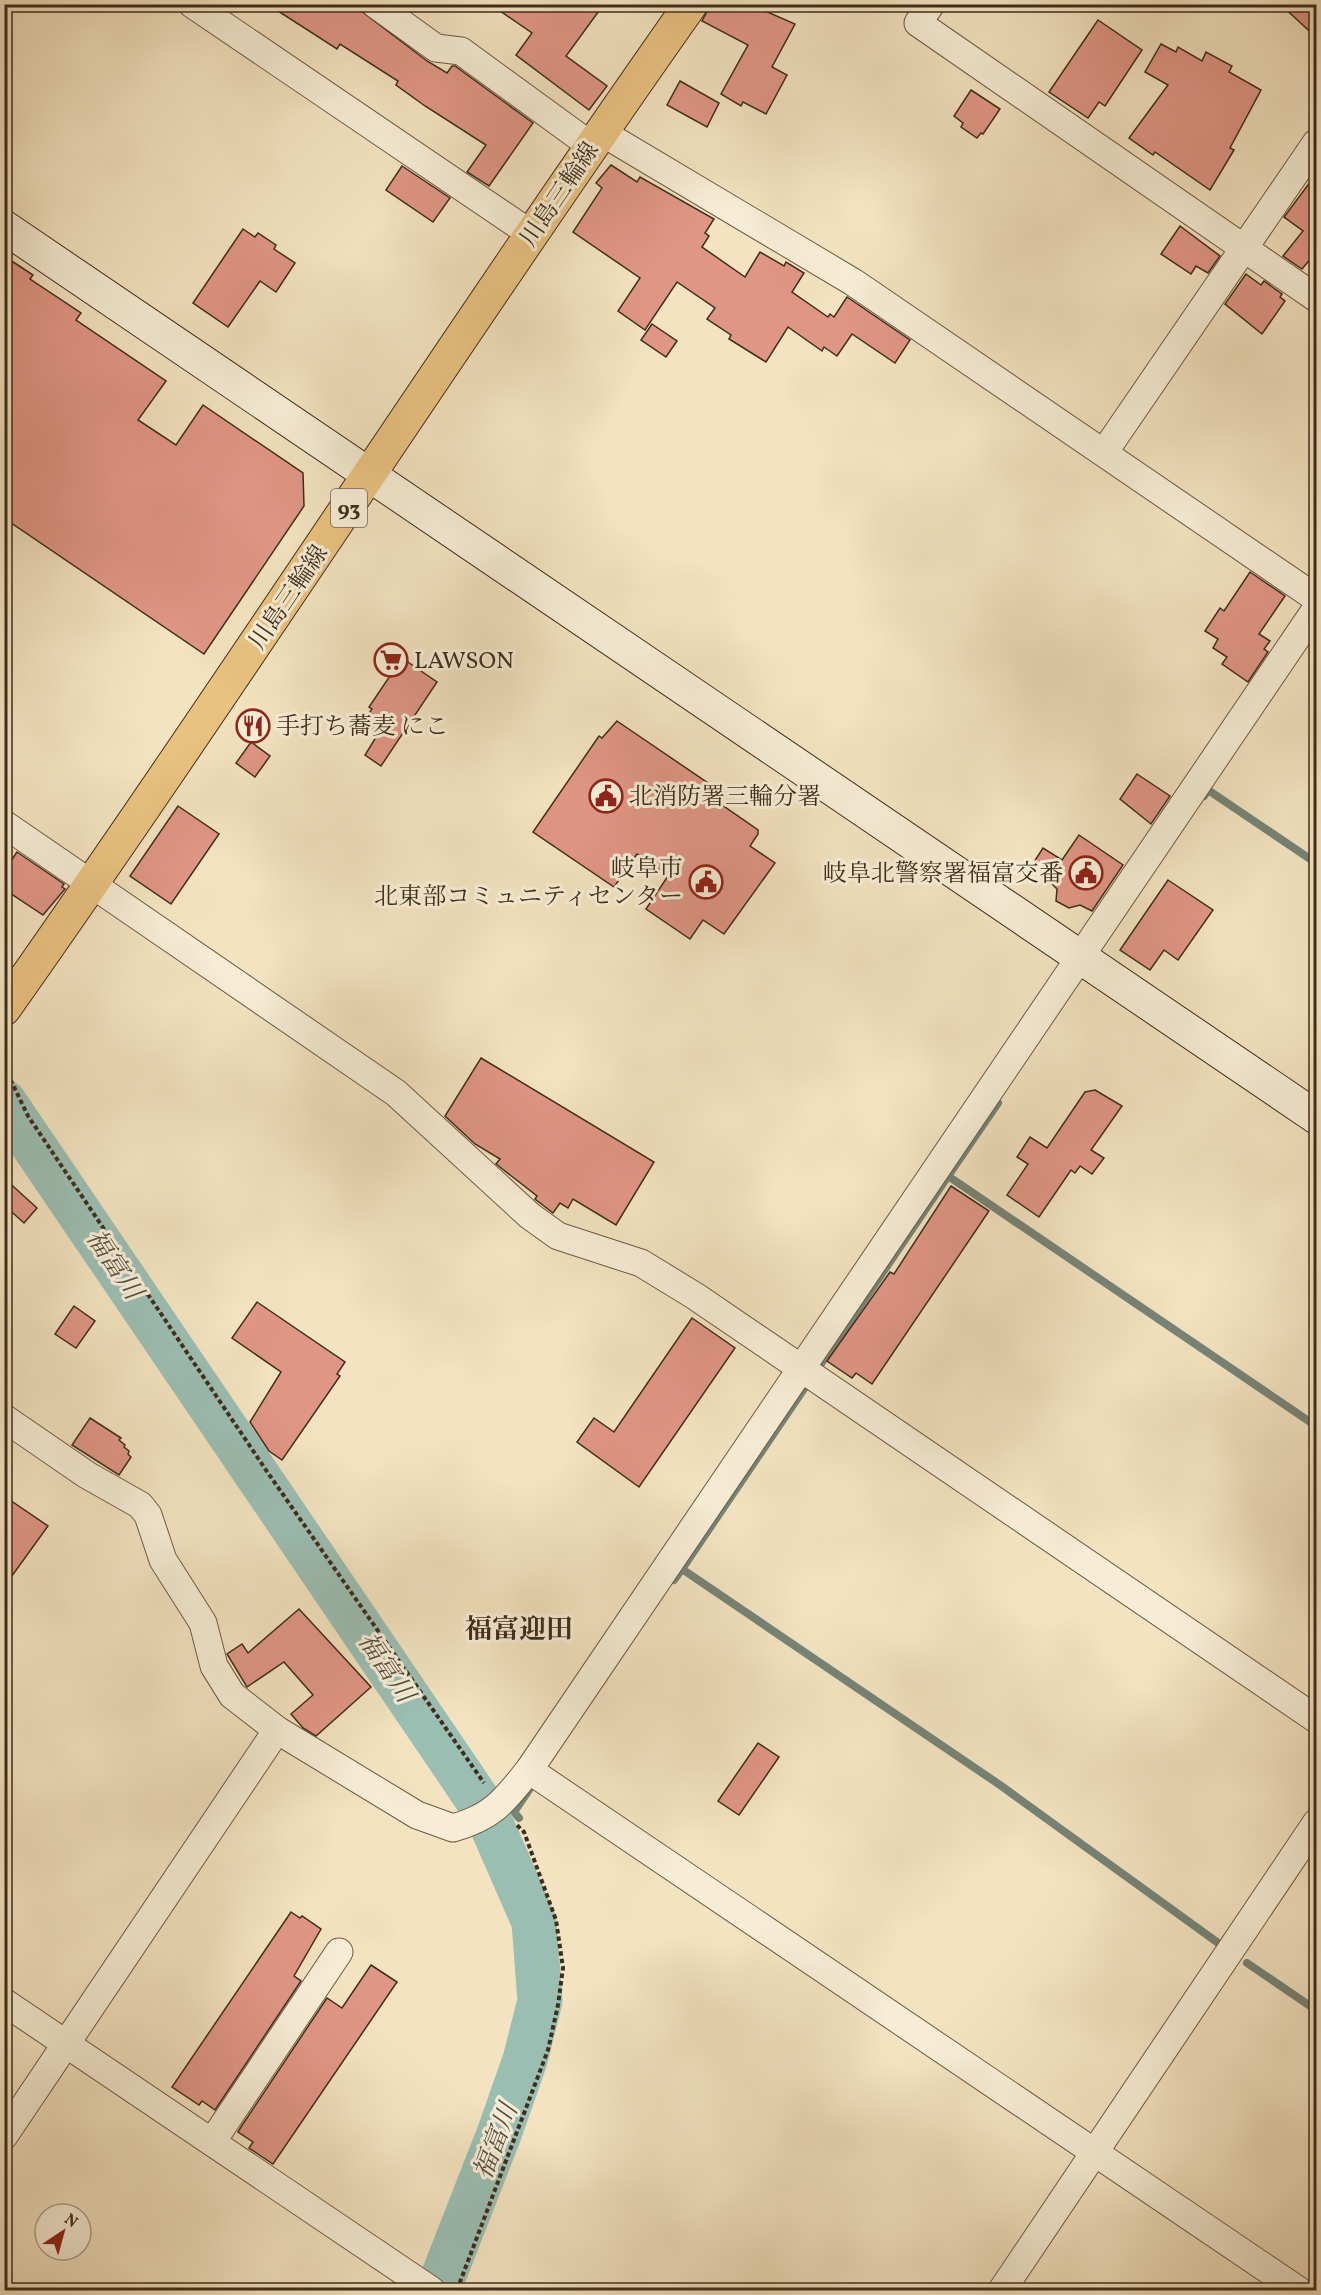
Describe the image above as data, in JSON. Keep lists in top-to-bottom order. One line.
{"streets":{"main road":["川島三輪線","93"]},"districts":["福富迎田"],"water":["福富川"],"places":{"supermarket":["LAWSON"],"restaurant":["手打ち蕎麦 にこ"],"public building":["北消防署三輪分署","岐阜北警察署福富交番","岐阜市 北東部コミュニティセンター"]},"north":"top right"}
